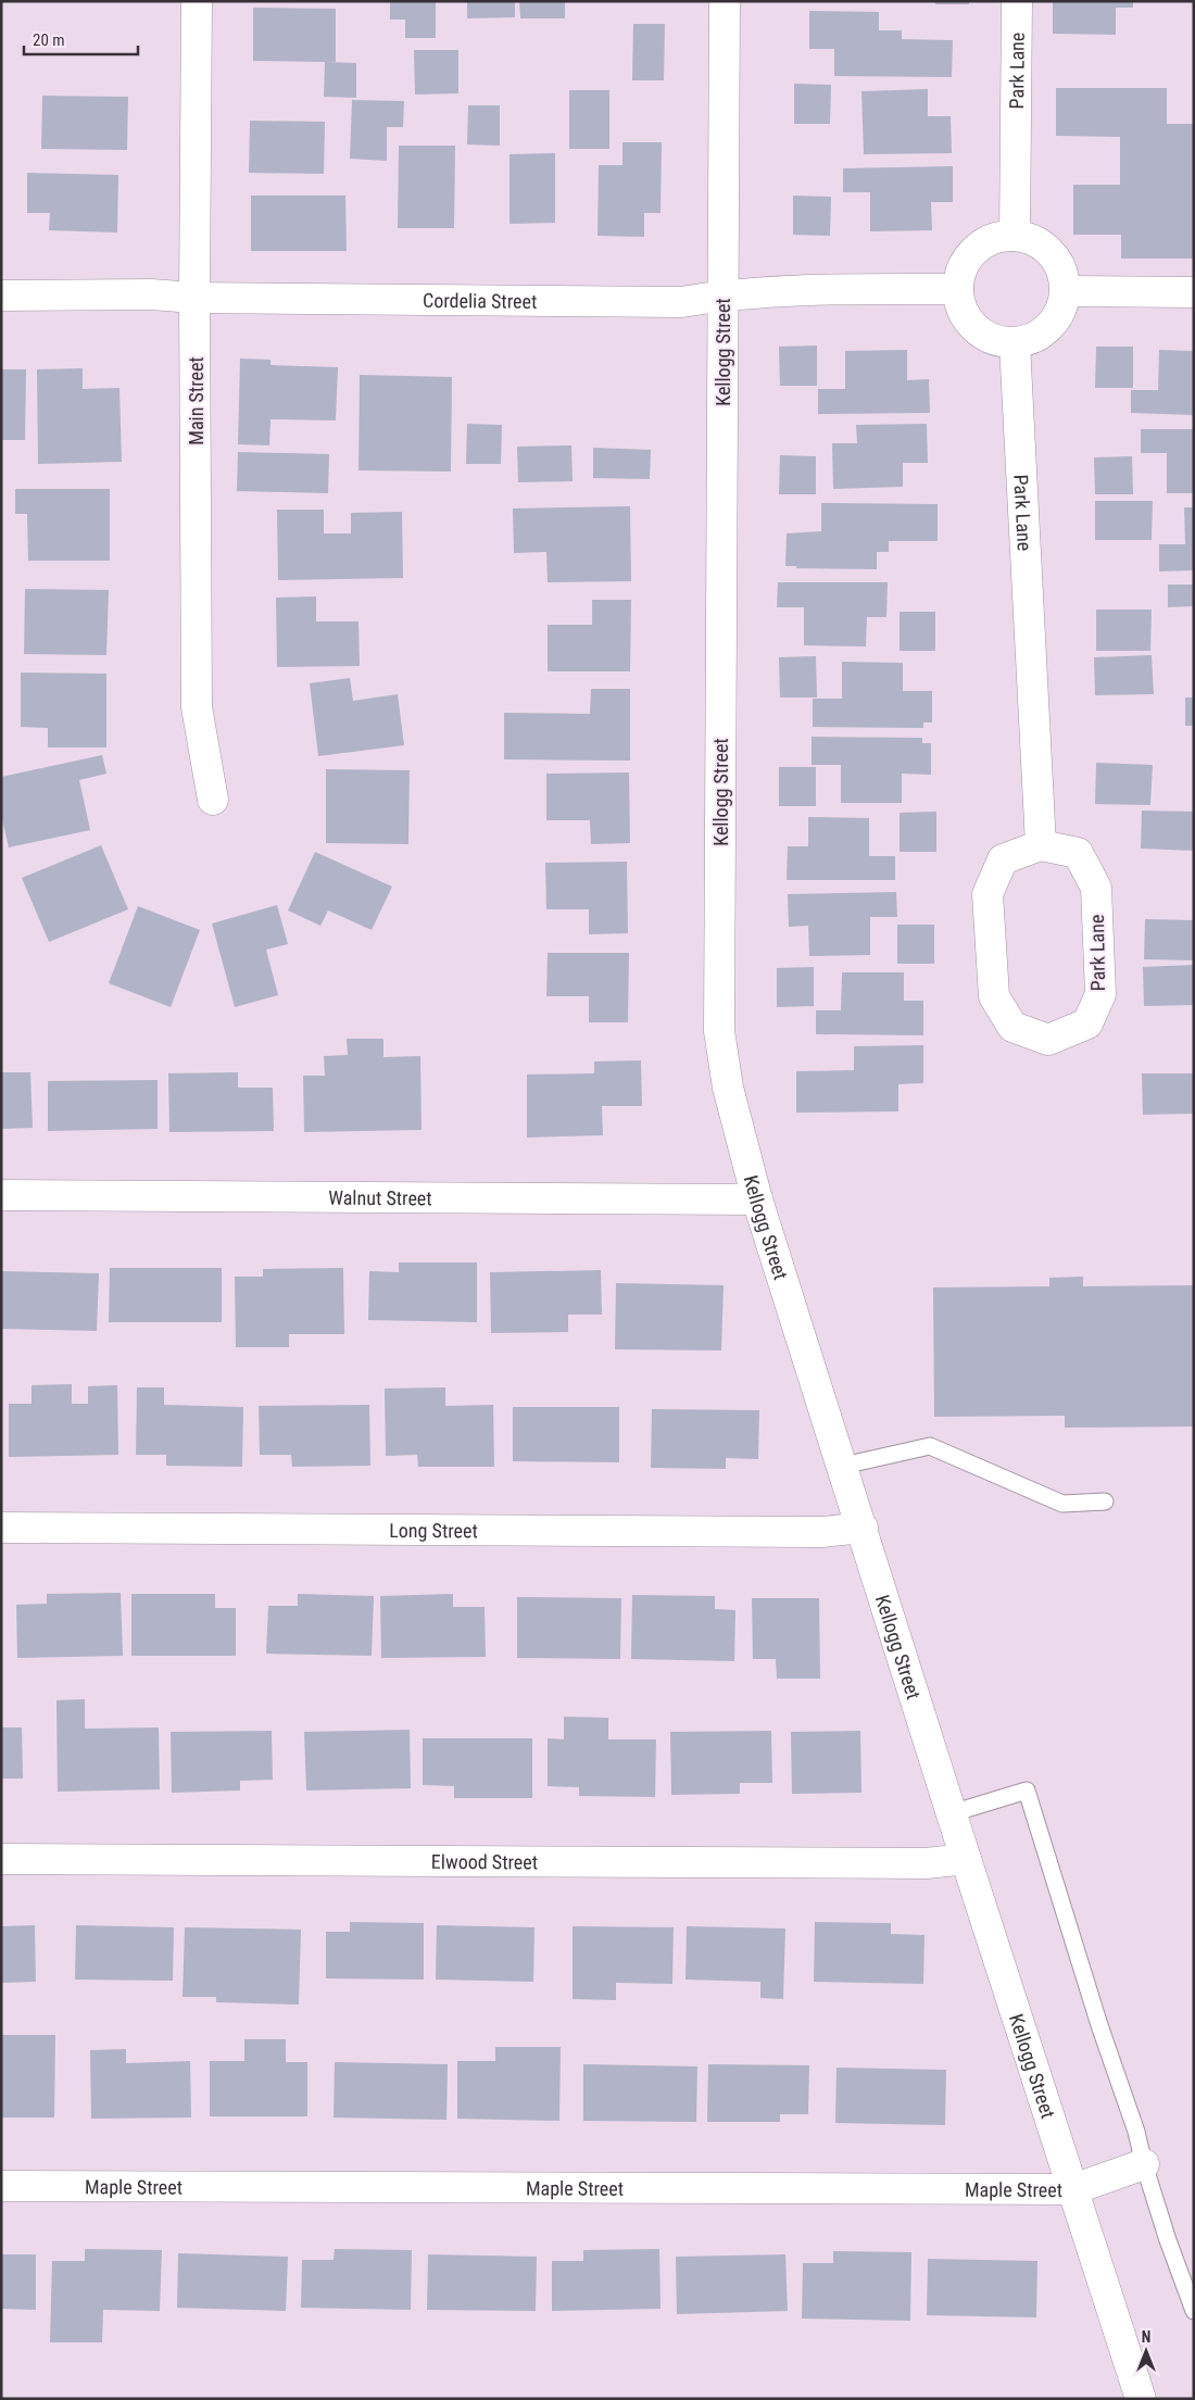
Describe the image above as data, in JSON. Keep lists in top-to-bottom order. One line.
{"streets":{"street":["Park Lane","Cordelia Street","Kellogg Street","Main Street","Walnut Street","Long Street","Elwood Street","Maple Street"]},"crossings":[["Park Lane","Cordelia Street"],["Cordelia Street","Kellogg Street"],["Cordelia Street","Main Street"],["Kellogg Street","Walnut Street"],["Kellogg Street","Long Street"],["Kellogg Street","Elwood Street"],["Kellogg Street","Maple Street"]],"scale_bar":"20 m","north":"top"}
